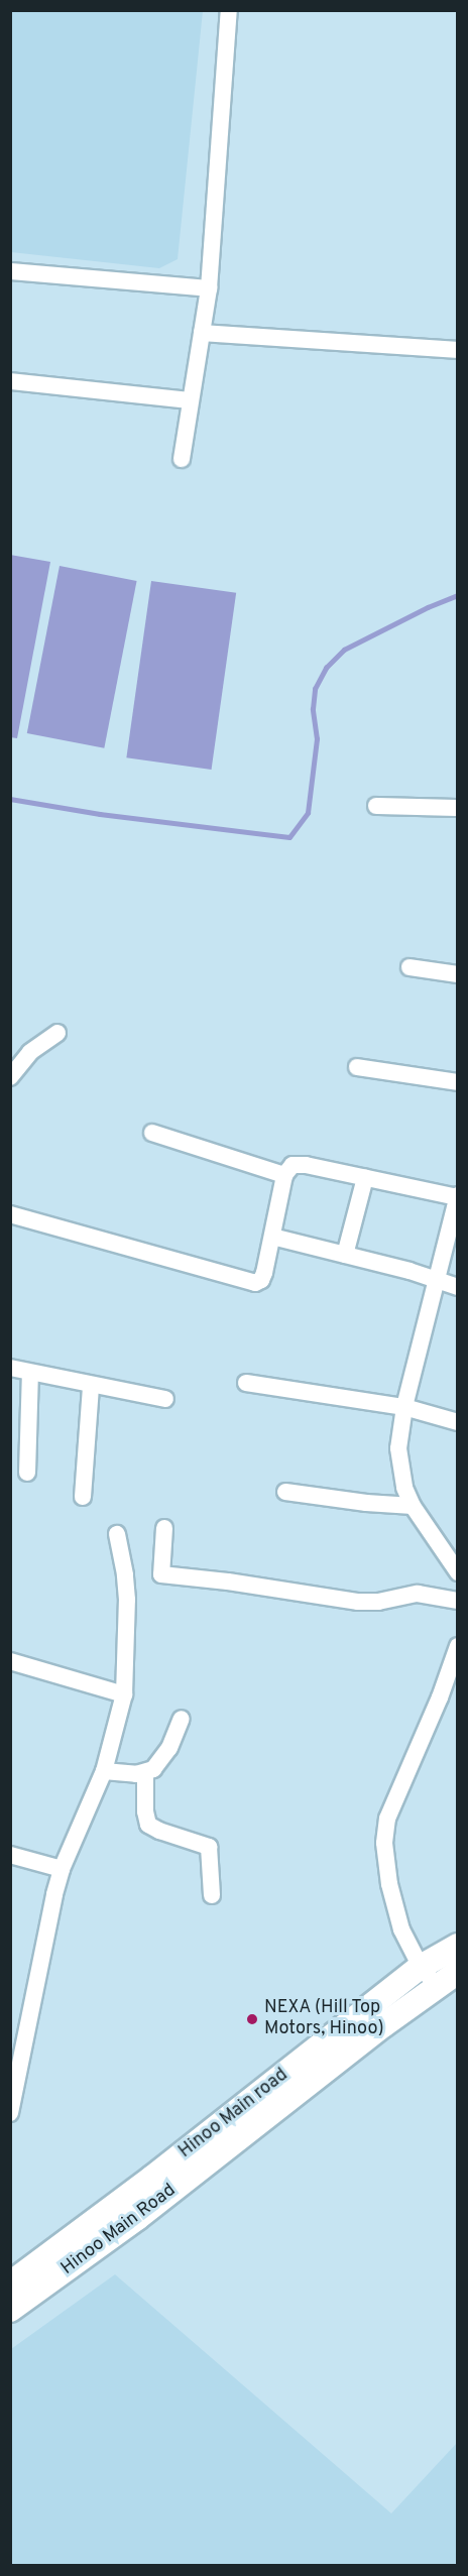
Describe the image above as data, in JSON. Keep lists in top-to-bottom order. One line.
{"streets":{"main road":["Hinoo Main road","Hinoo Main Road"]},"places":["NEXA (Hill Top Motors, Hinoo)"]}
